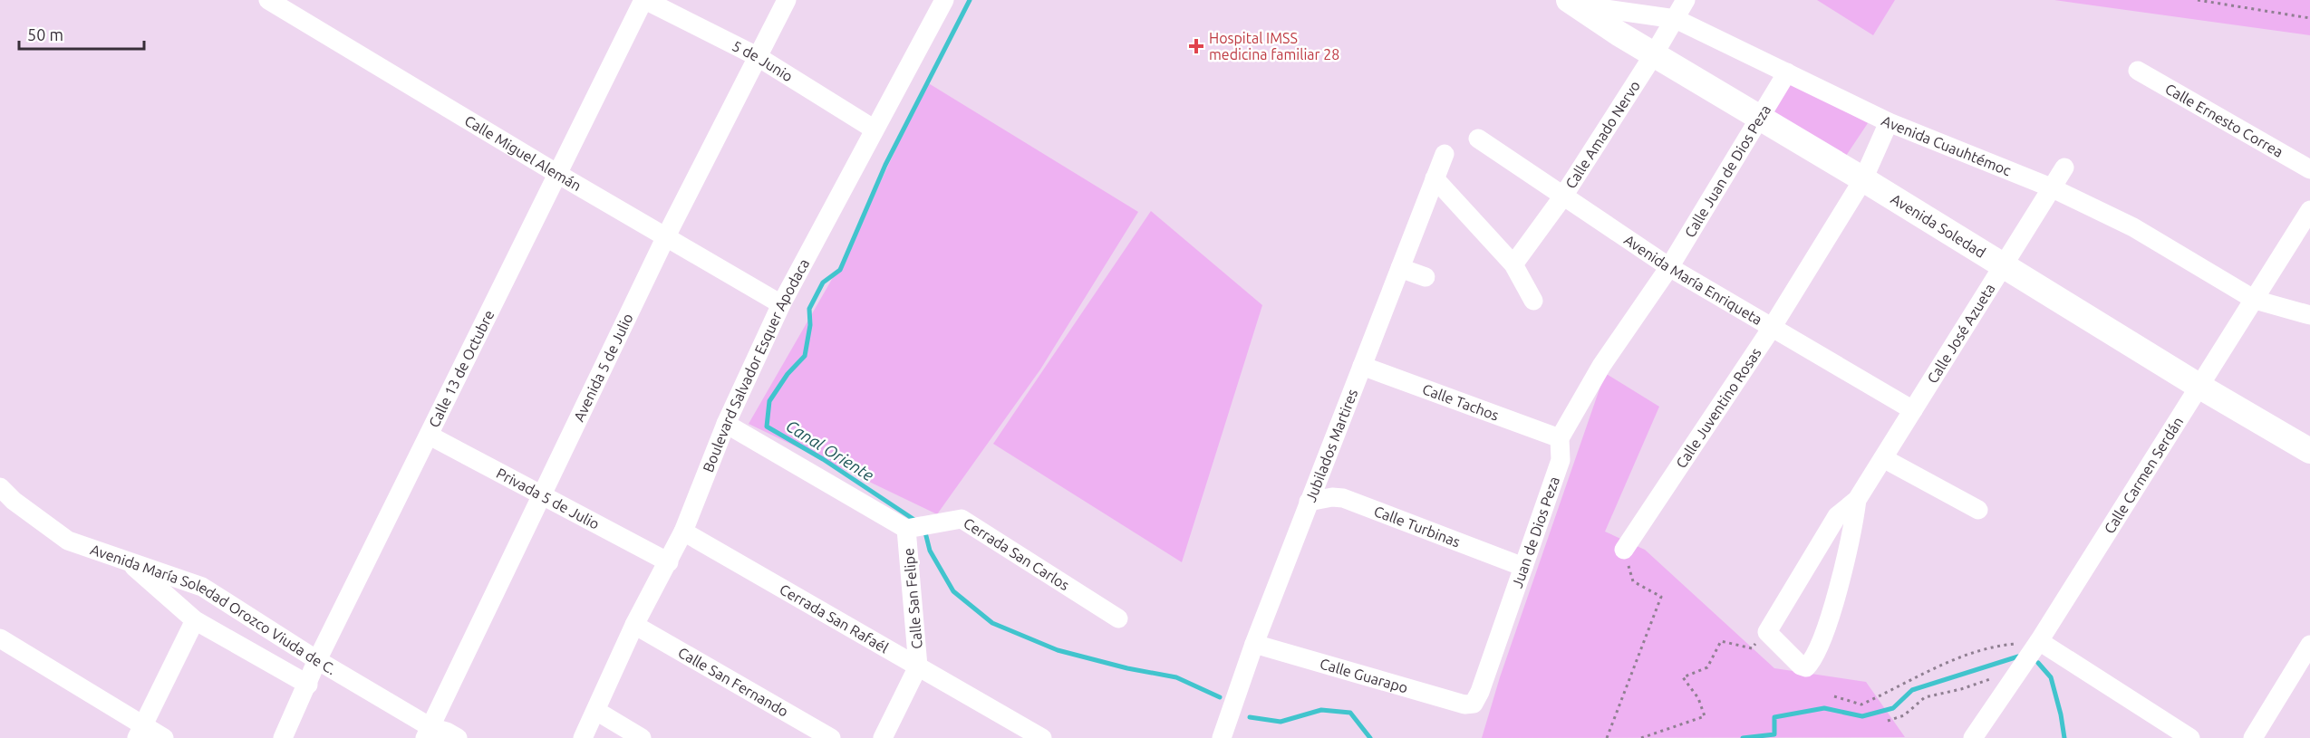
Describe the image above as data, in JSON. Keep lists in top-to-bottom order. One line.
{"streets":{"main road":["Avenida Soledad"],"street":["5 de Junio","Calle Ernesto Correa","Calle Amado Nervo","Avenida Cuauhtémoc","Calle Miguel Alemán","Calle Juan de Dios Peza","Avenida María Enriqueta","Calle José Azueta","Boulevard Salvador Esquer Apodaca","Avenida 5 de Julio","Calle 13 de Octubre","Calle Tachos","Calle Juventino Rosas","Jubilados Martires","Calle Carmen Serdán","Privada 5 de Julio","Calle Turbinas","Juan de Dios Peza","Cerrada San Carlos","Calle San Felipe","Avenida María Soledad Orozco Viuda de C.","Cerrada San Rafaél","Calle Guarapo","Calle San Fernando"]},"crossings":[["5 de Junio","Boulevard Salvador Esquer Apodaca"],["5 de Junio","Avenida 5 de Julio"],["5 de Junio","Calle 13 de Octubre"],["Calle Amado Nervo","Avenida Cuauhtémoc"],["Calle Amado Nervo","Avenida Soledad"],["Calle Amado Nervo","Avenida María Enriqueta"],["Avenida Cuauhtémoc","Calle Juan de Dios Peza"],["Avenida Cuauhtémoc","Avenida Soledad"],["Avenida Cuauhtémoc","Calle José Azueta"],["Avenida Cuauhtémoc","Calle Juventino Rosas"],["Avenida Cuauhtémoc","Calle Carmen Serdán"],["Calle Miguel Alemán","Boulevard Salvador Esquer Apodaca"],["Calle Miguel Alemán","Avenida 5 de Julio"],["Calle Miguel Alemán","Calle 13 de Octubre"],["Calle Juan de Dios Peza","Avenida Soledad"],["Calle Juan de Dios Peza","Avenida María Enriqueta"],["Calle Juan de Dios Peza","Juan de Dios Peza"],["Avenida Soledad","Calle José Azueta"],["Avenida Soledad","Calle Juventino Rosas"],["Avenida Soledad","Calle Carmen Serdán"],["Avenida María Enriqueta","Calle José Azueta"],["Avenida María Enriqueta","Calle Juventino Rosas"],["Boulevard Salvador Esquer Apodaca","Privada 5 de Julio"],["Boulevard Salvador Esquer Apodaca","Calle San Felipe"],["Boulevard Salvador Esquer Apodaca","Cerrada San Rafaél"],["Boulevard Salvador Esquer Apodaca","Calle San Fernando"],["Avenida 5 de Julio","Privada 5 de Julio"],["Avenida 5 de Julio","Avenida María Soledad Orozco Viuda de C."],["Calle 13 de Octubre","Privada 5 de Julio"],["Calle 13 de Octubre","Avenida María Soledad Orozco Viuda de C."],["Calle Tachos","Jubilados Martires"],["Calle Tachos","Juan de Dios Peza"],["Jubilados Martires","Calle Turbinas"],["Jubilados Martires","Calle Guarapo"],["Calle Turbinas","Juan de Dios Peza"],["Juan de Dios Peza","Calle Guarapo"],["Cerrada San Carlos","Calle San Felipe"],["Calle San Felipe","Cerrada San Rafaél"]],"water":["Canal Oriente"],"places":{"health":["Hospital IMSS medicina familiar 28"]},"scale_bar":"50 m"}
